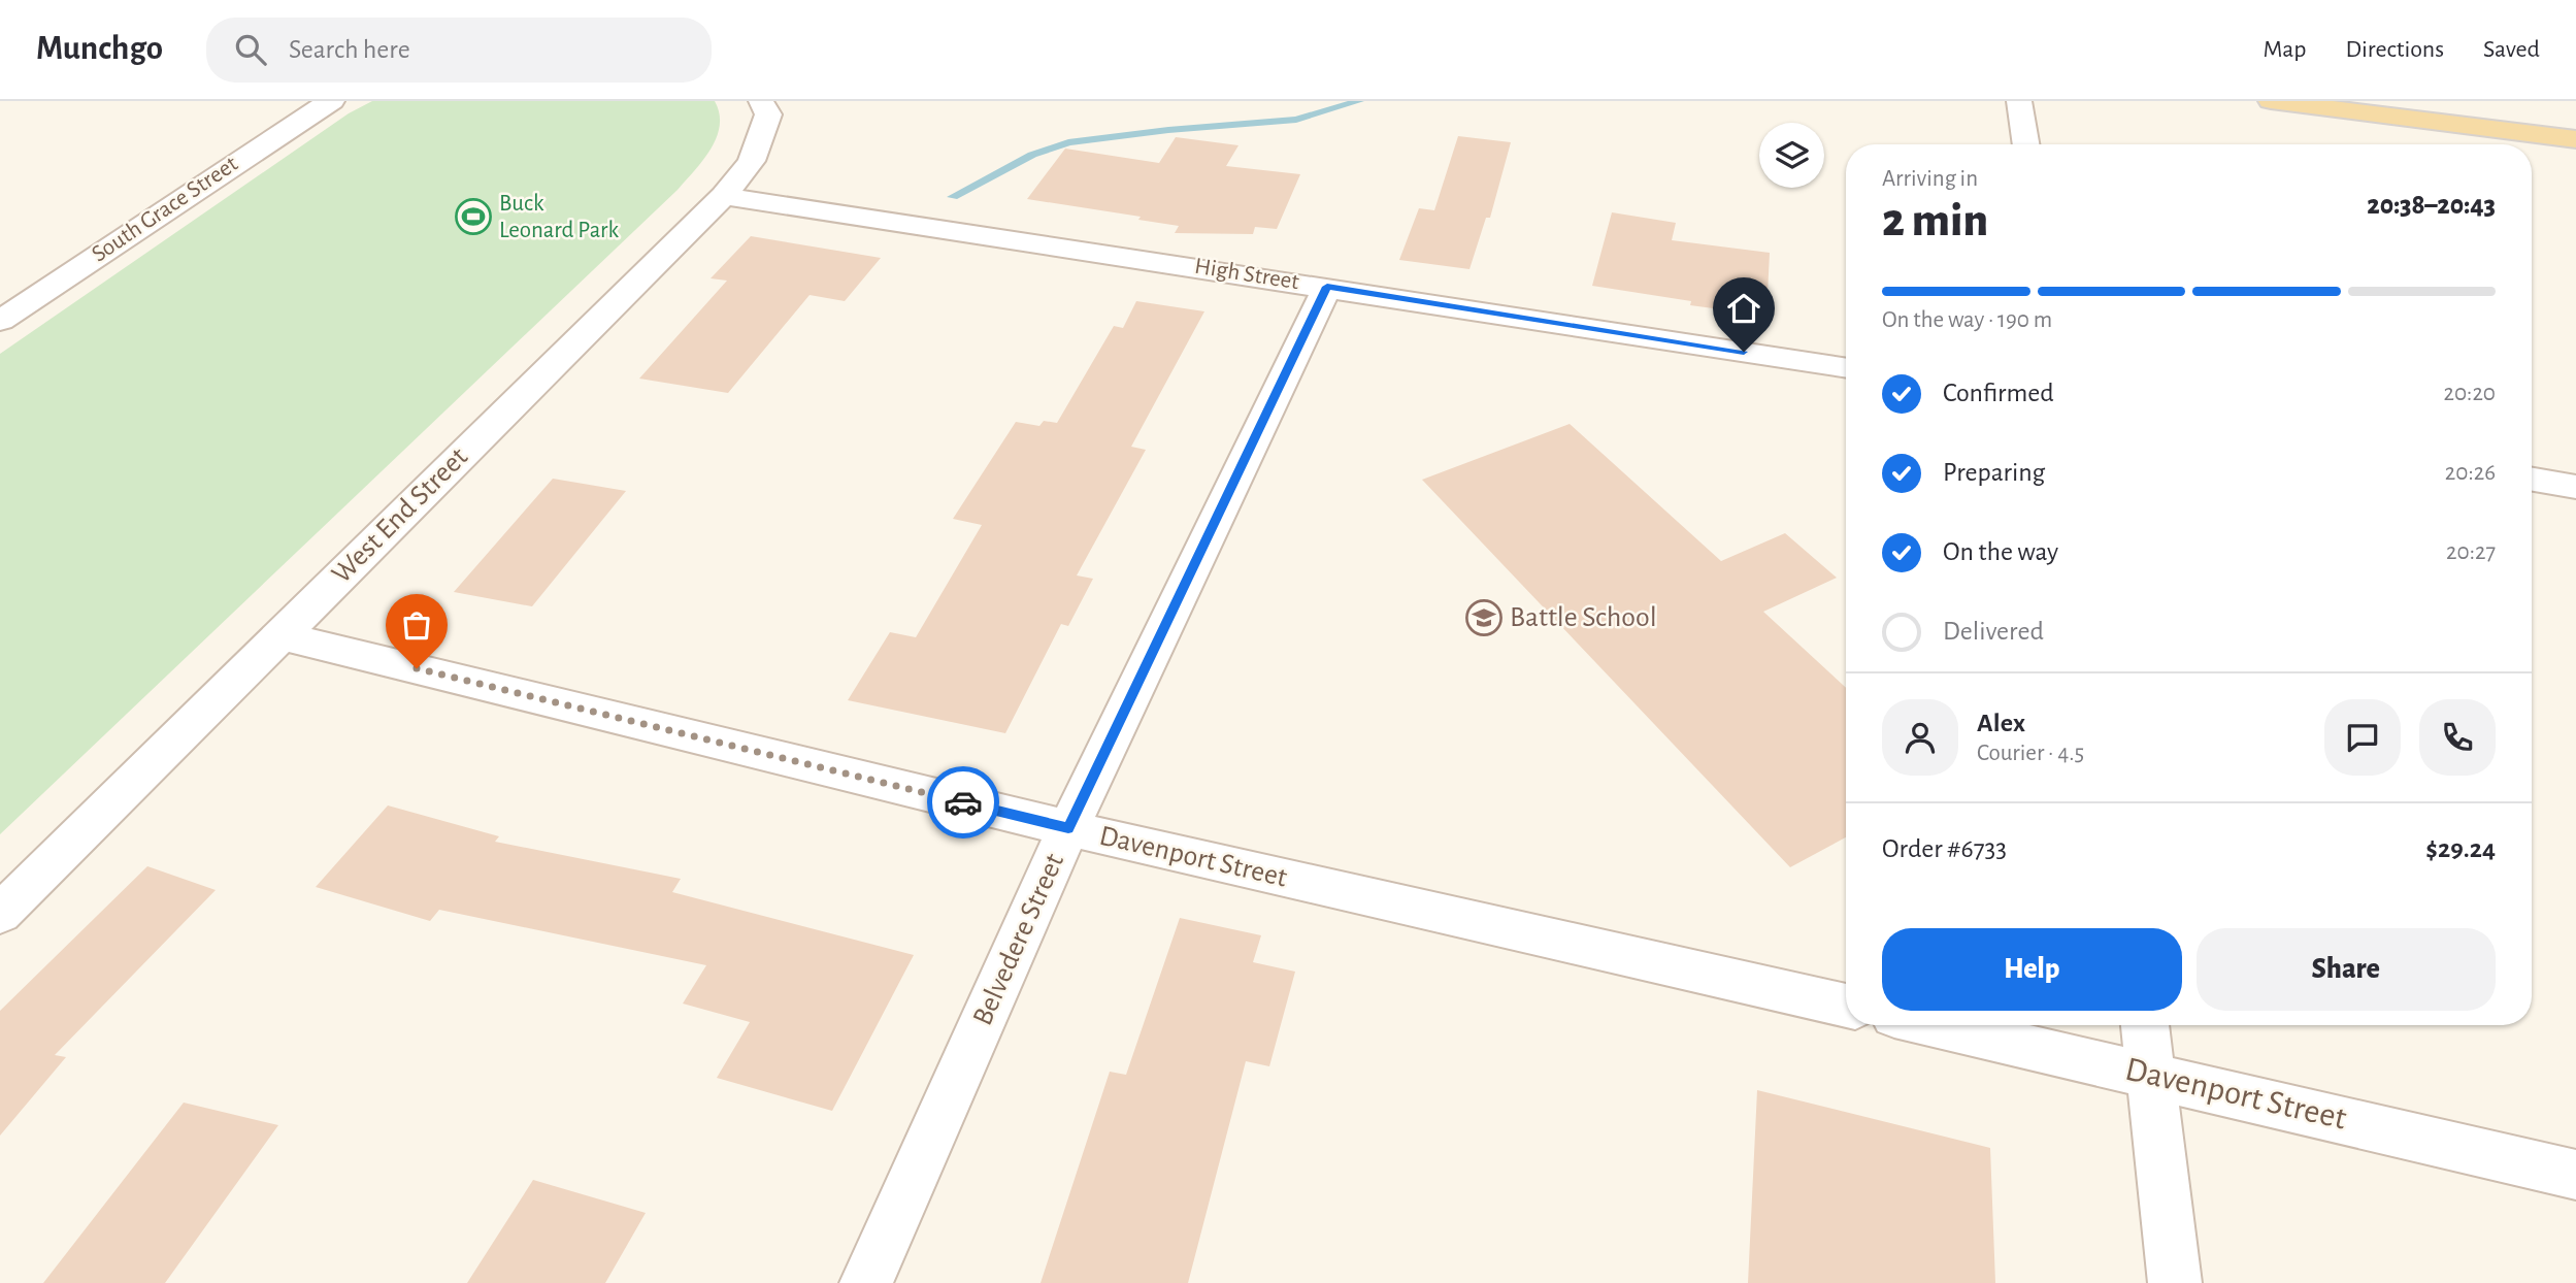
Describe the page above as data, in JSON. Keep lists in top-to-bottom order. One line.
{"streets":{"street":["South Grace Street","High Street","West End Street","Davenport Street","Belvedere Street"]},"crossings":[["High Street","West End Street"],["High Street","Belvedere Street"],["West End Street","Davenport Street"],["Davenport Street","Belvedere Street"]],"places":{"sports":["Buck Leonard Park"],"school or university":["Battle School"]},"page":{"header":"Munchgo","search":"Search here","nav":["Map","Directions","Saved"],"heading":["2 min","Arriving in","20:38–20:43"],"panel":["Alex","Courier · 4.5","Order #6733","$29.24"],"bar":"On the way · 190 m","list":[["Confirmed","20:20"],["Preparing","20:26"],["On the way","20:27"],"Delivered"],"buttons":["Help","Share"]}}
